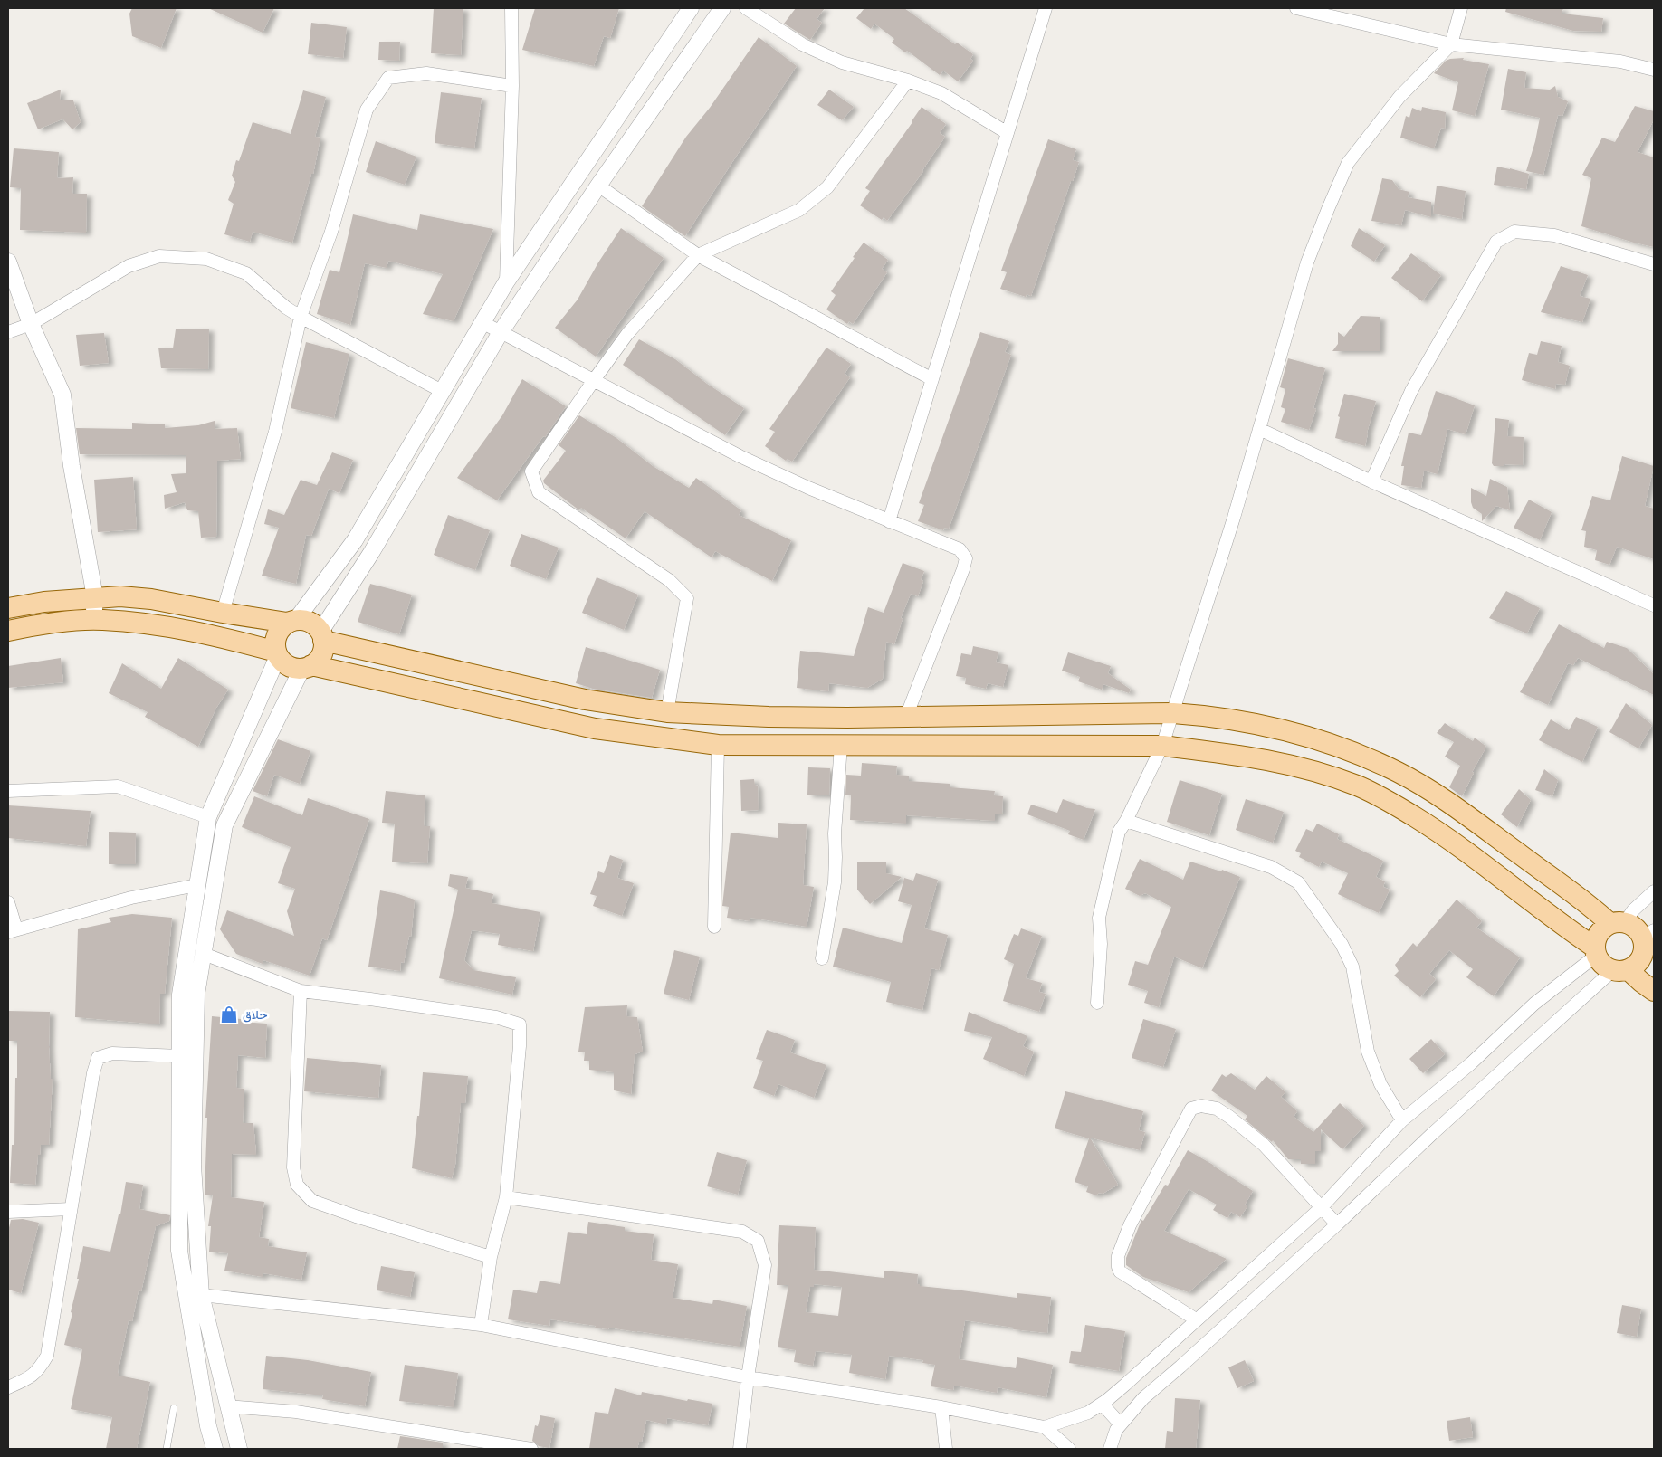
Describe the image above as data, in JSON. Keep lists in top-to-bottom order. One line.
{"places":{"shop":["حلاق"]}}
